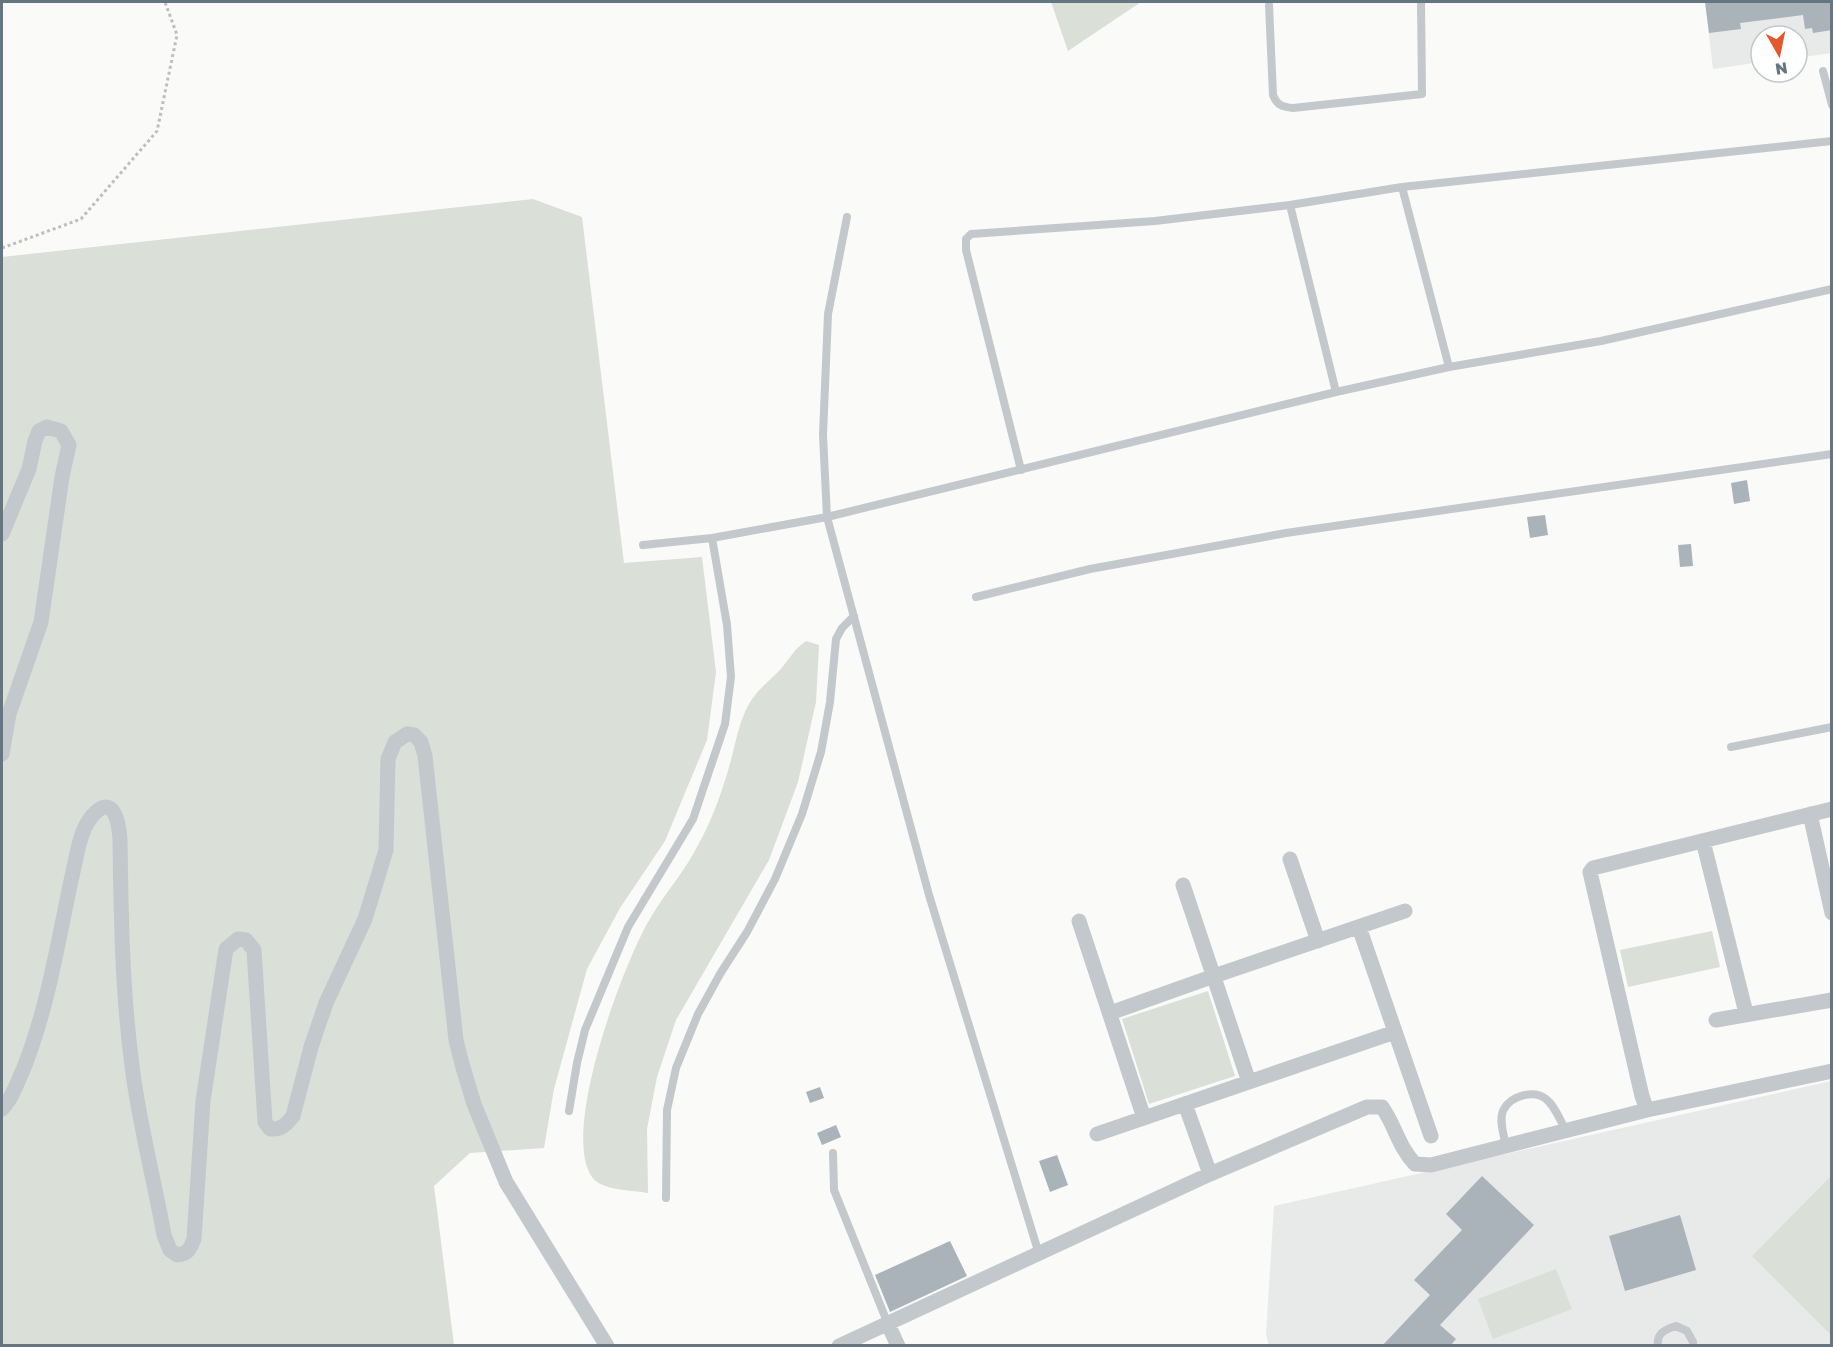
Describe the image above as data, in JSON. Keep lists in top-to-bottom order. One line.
{"north":"bottom"}
